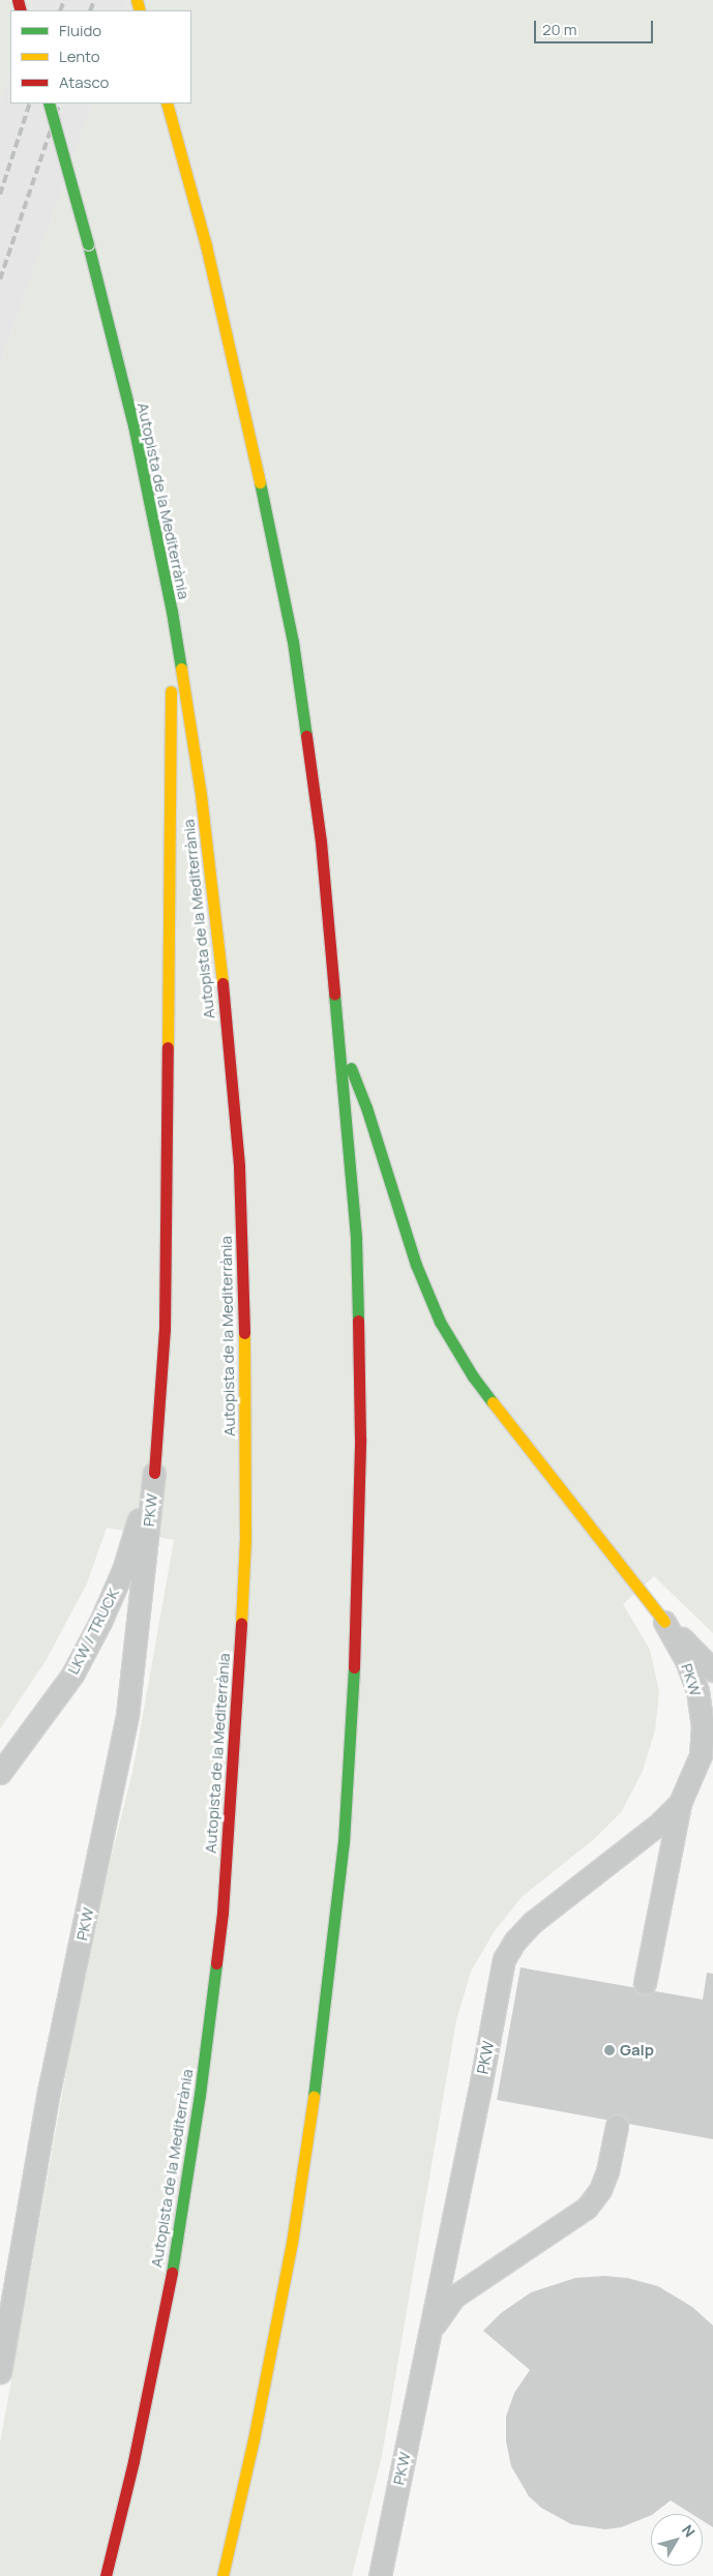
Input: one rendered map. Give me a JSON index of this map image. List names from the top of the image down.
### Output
{
  "streets": {
    "highway": ["Autopista de la Mediterrània"],
    "lane": ["PKW", "LKW / TRUCK"]
  },
  "crossings": [
    ["PKW", "LKW / TRUCK"]
  ],
  "places": ["Galp"],
  "legend": ["Fluido", "Lento", "Atasco"],
  "scale_bar": "20 m",
  "north": "top right"
}
